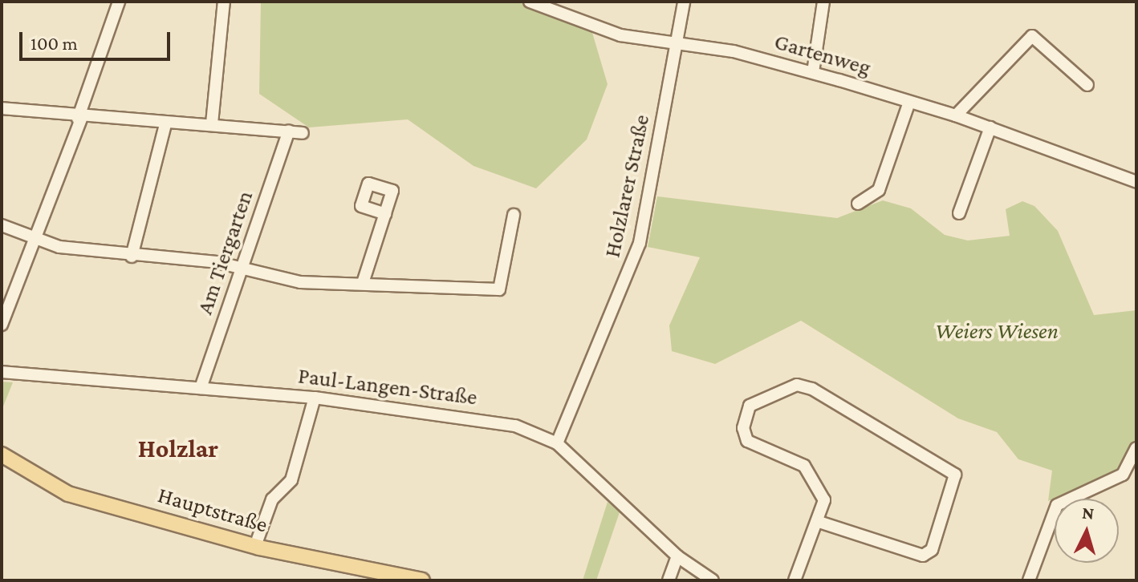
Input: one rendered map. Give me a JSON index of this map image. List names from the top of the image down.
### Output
{
  "streets": {
    "main road": ["Hauptstraße"],
    "street": [
      "Gartenweg",
      "Holzlarer Straße",
      "Am Tiergarten",
      "Paul-Langen-Straße"
    ]
  },
  "crossings": [
    ["Gartenweg", "Holzlarer Straße"],
    ["Holzlarer Straße", "Paul-Langen-Straße"],
    ["Am Tiergarten", "Paul-Langen-Straße"]
  ],
  "districts": ["Holzlar"],
  "parks": ["Weiers Wiesen"],
  "scale_bar": "100 m",
  "north": "top"
}
